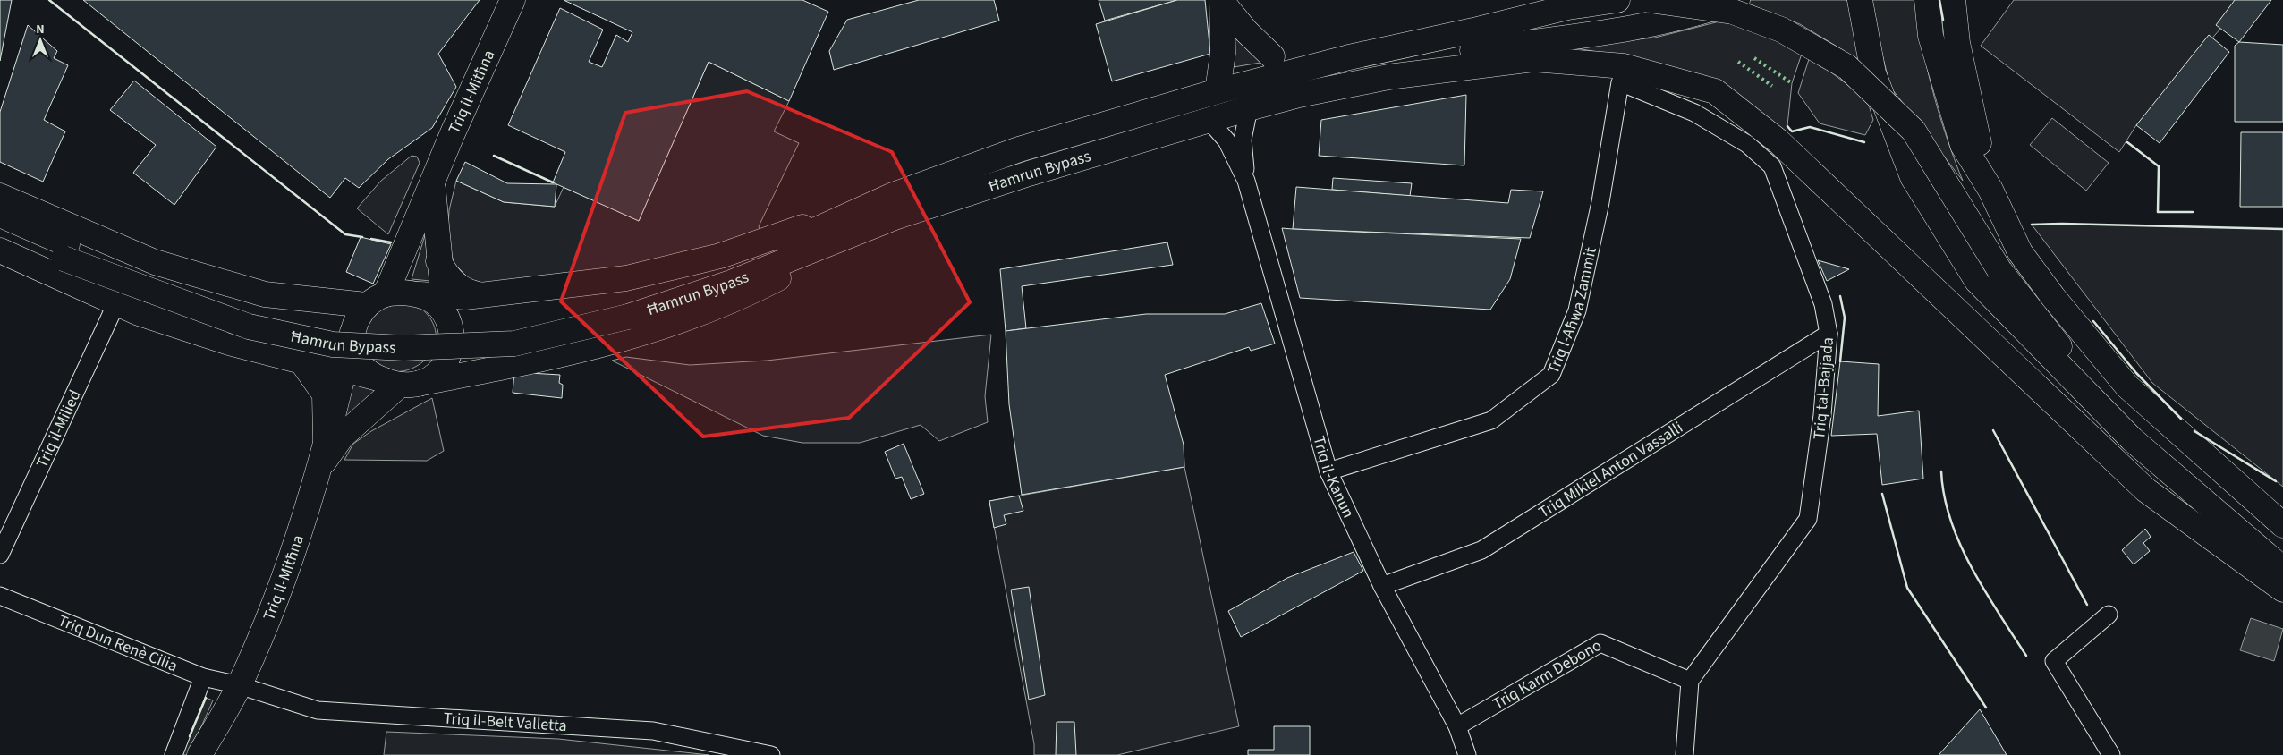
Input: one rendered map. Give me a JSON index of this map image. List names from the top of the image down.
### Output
{
  "streets": {
    "main road": ["Triq il-Mitħna", "Ħamrun Bypass"],
    "street": [
      "Triq l-Aħwa Zammit",
      "Triq tal-Bajjada",
      "Triq il-Milied",
      "Triq Mikiel Anton Vassalli",
      "Triq il-Kanun",
      "Triq Dun Renè Cilia",
      "Triq Karm Debono",
      "Triq il-Belt Valletta"
    ]
  },
  "crossings": [
    ["Triq il-Mitħna", "Triq Dun Renè Cilia"],
    ["Triq il-Mitħna", "Triq il-Belt Valletta"],
    ["Ħamrun Bypass", "Triq il-Kanun"],
    ["Triq l-Aħwa Zammit", "Triq tal-Bajjada"],
    ["Triq l-Aħwa Zammit", "Triq il-Kanun"],
    ["Triq tal-Bajjada", "Triq Mikiel Anton Vassalli"],
    ["Triq tal-Bajjada", "Triq Karm Debono"],
    ["Triq Mikiel Anton Vassalli", "Triq il-Kanun"],
    ["Triq il-Kanun", "Triq Karm Debono"],
    ["Triq Dun Renè Cilia", "Triq il-Belt Valletta"]
  ],
  "north": "top"
}
